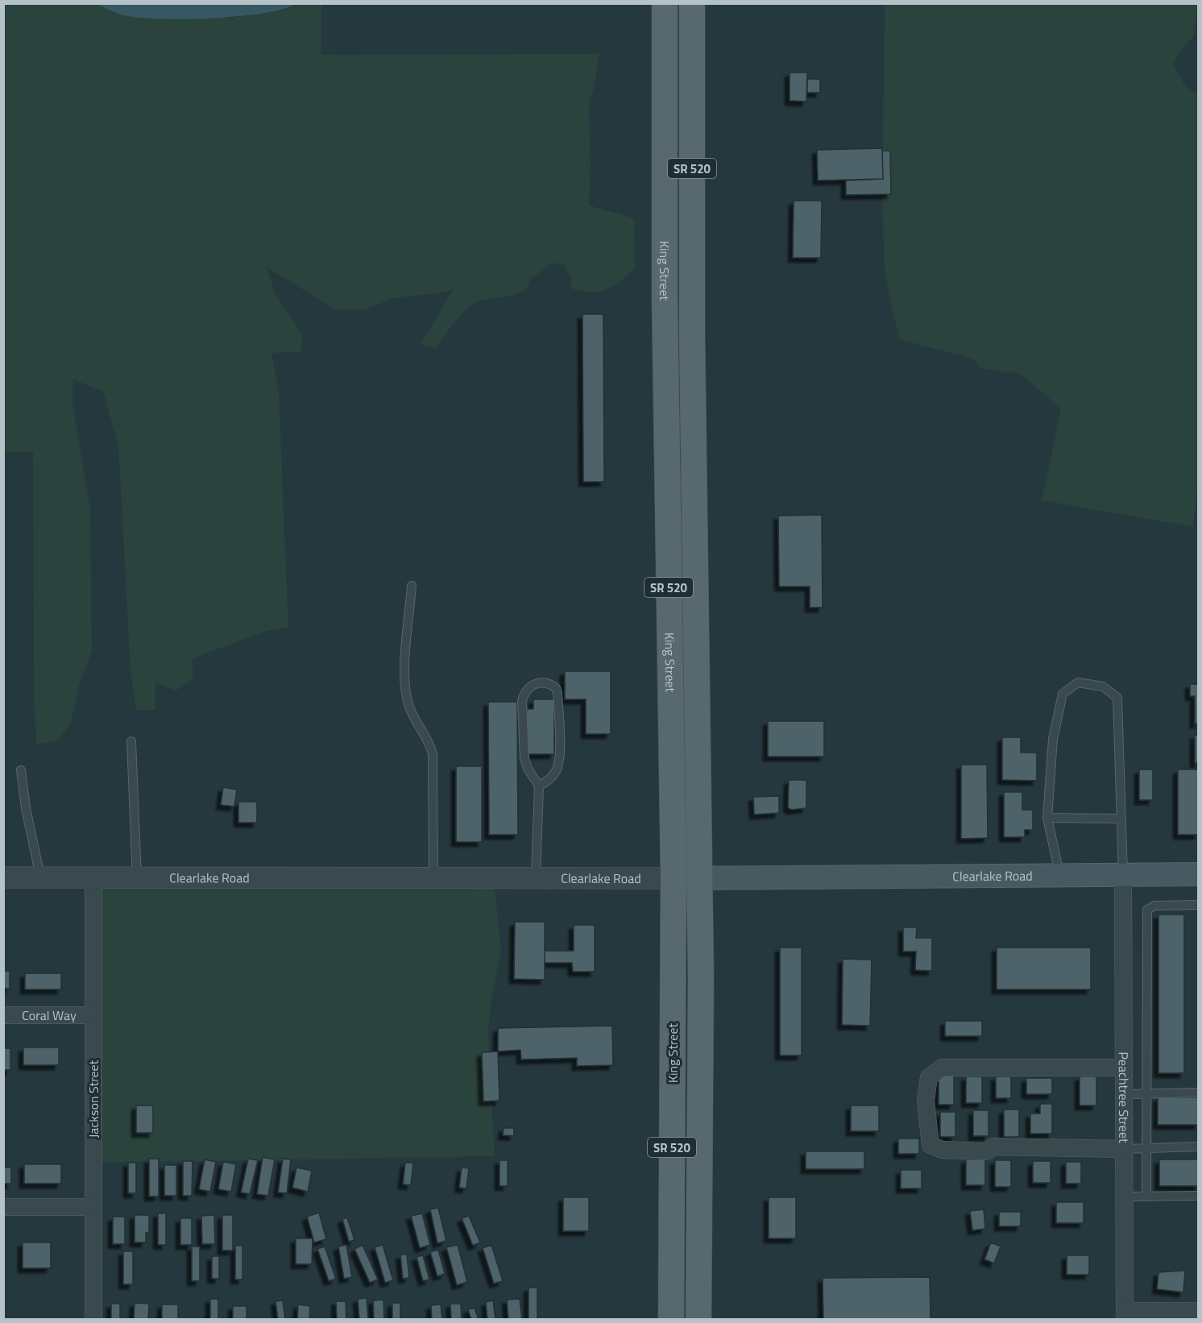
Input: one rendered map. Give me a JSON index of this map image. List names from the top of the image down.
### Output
{
  "streets": {
    "main road": ["SR 520", "King Street", "Clearlake Road"],
    "street": ["Coral Way", "Peachtree Street", "Jackson Street"]
  },
  "crossings": [
    ["King Street", "Clearlake Road"],
    ["Clearlake Road", "Peachtree Street"],
    ["Clearlake Road", "Jackson Street"],
    ["Coral Way", "Jackson Street"]
  ]
}
